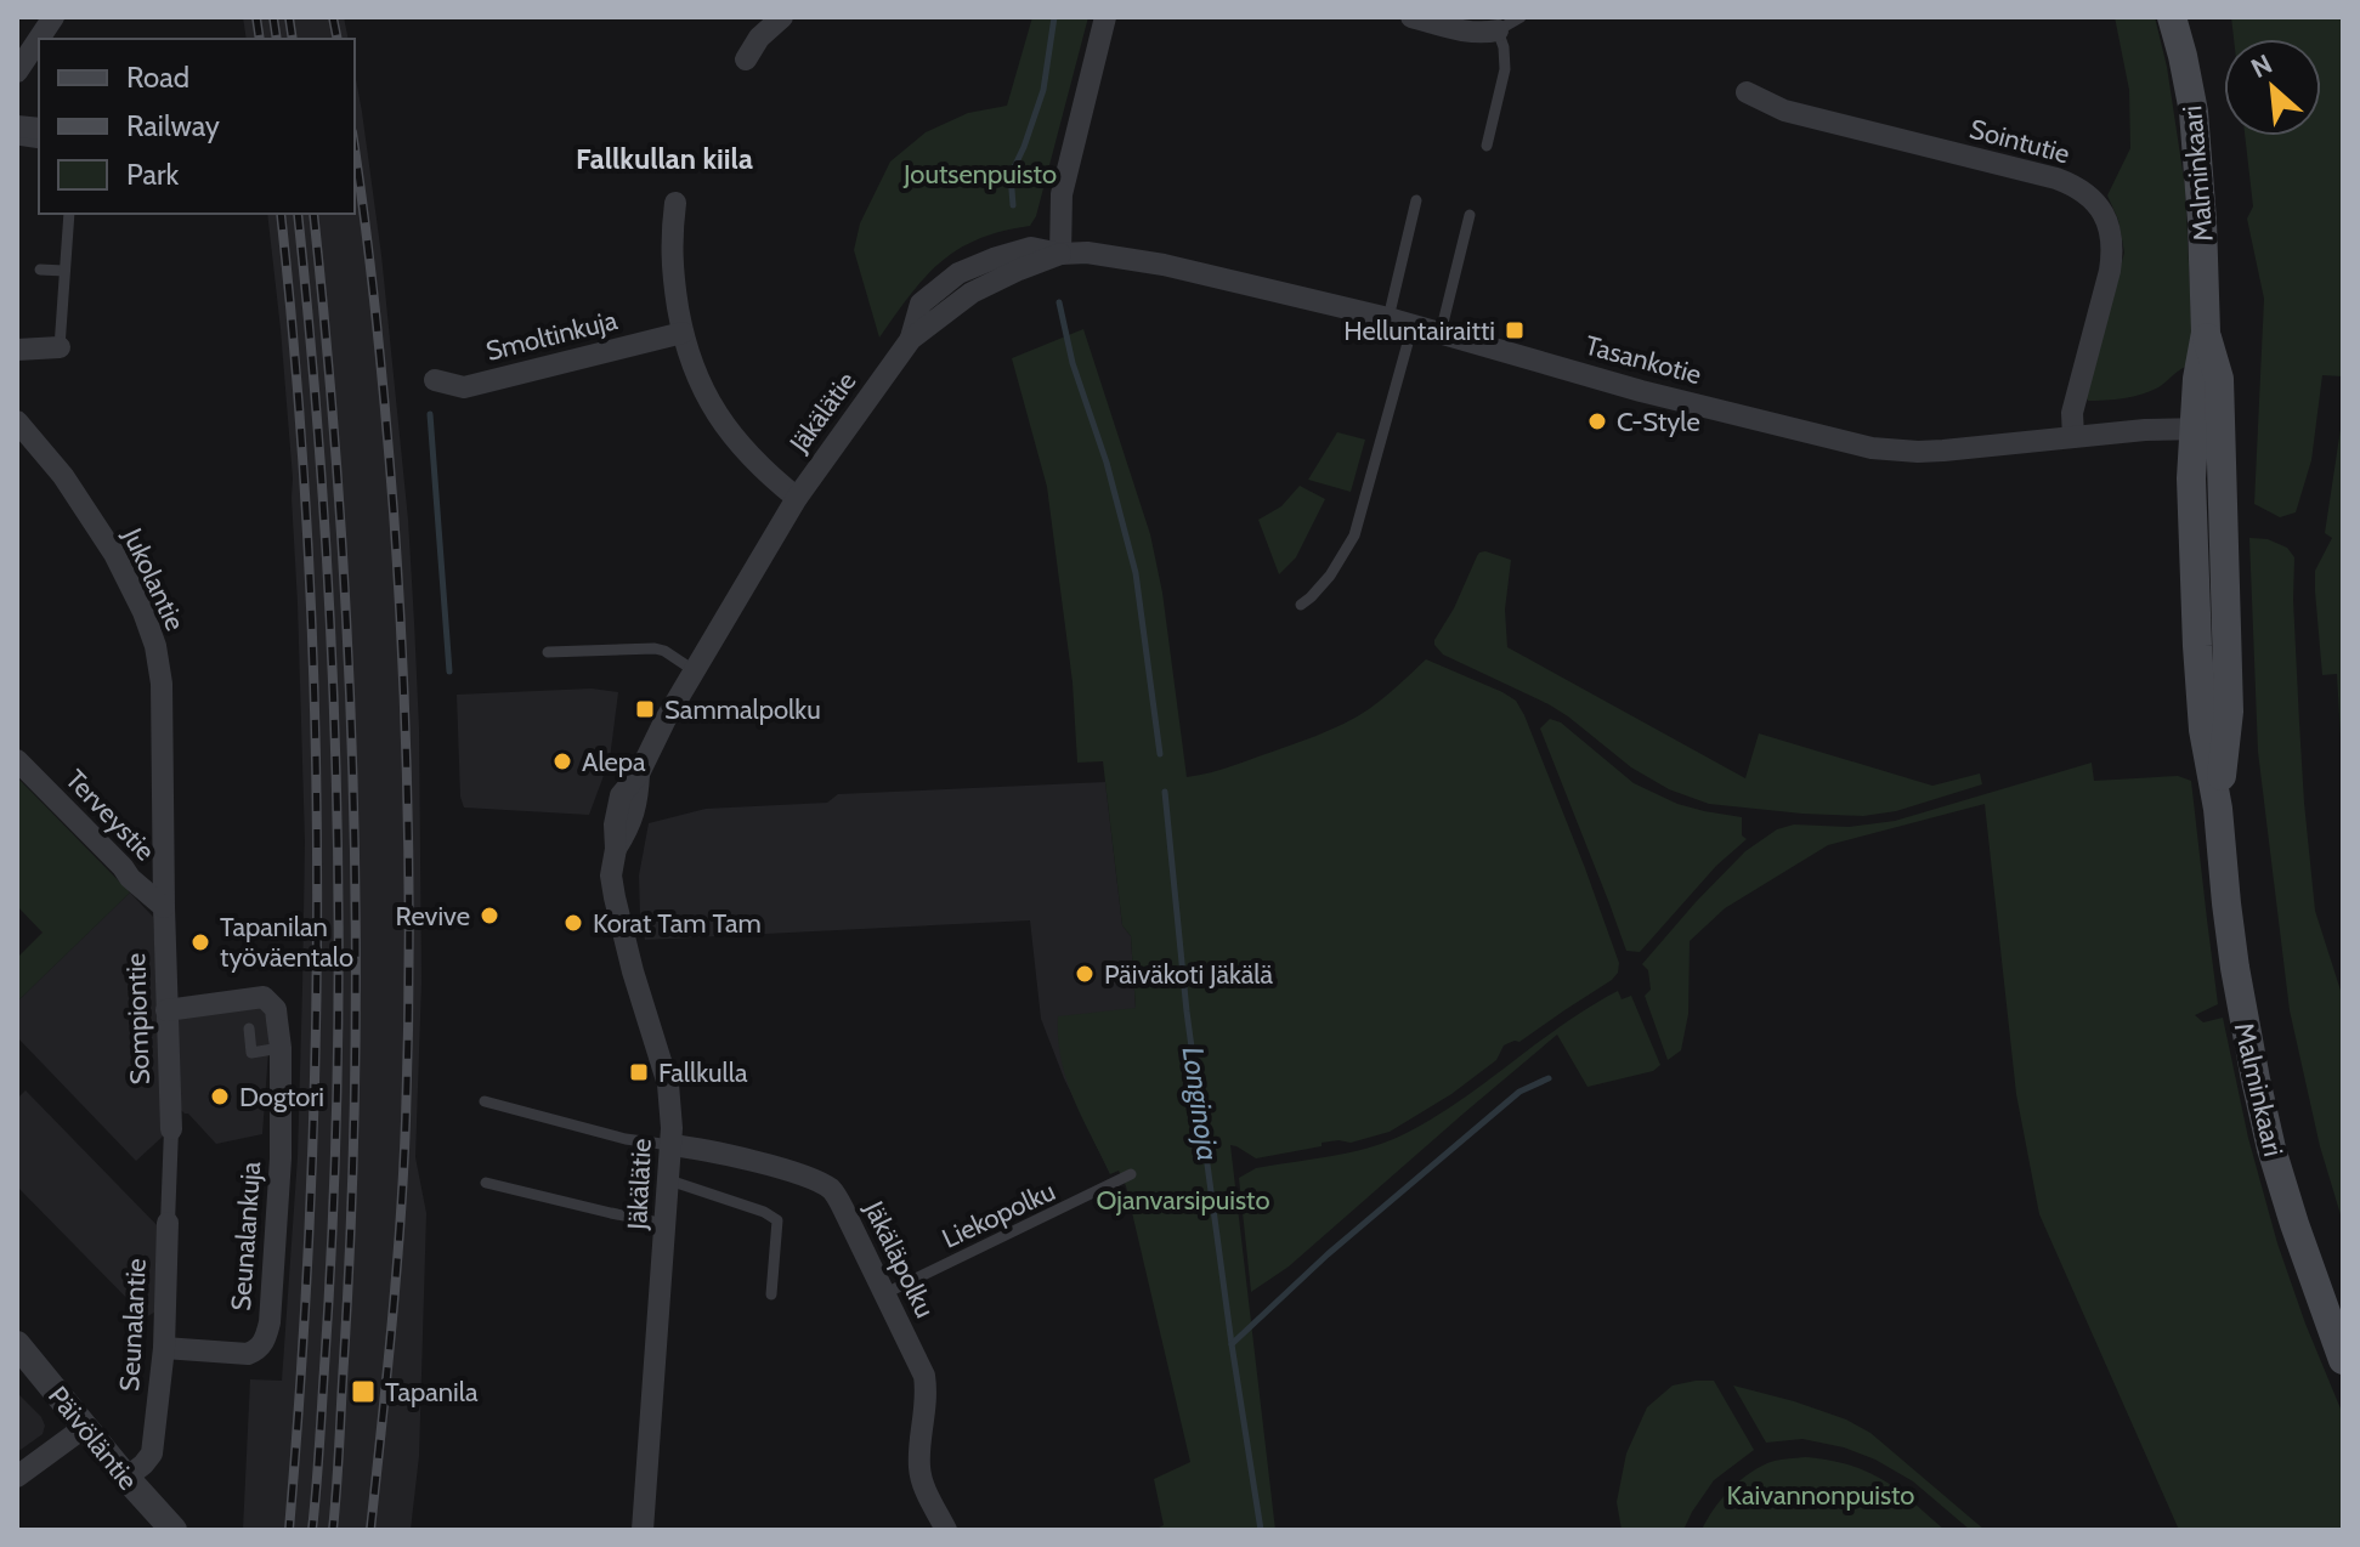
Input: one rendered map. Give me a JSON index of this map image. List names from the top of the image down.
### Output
{
  "streets": {
    "main road": ["Malminkaari"],
    "street": [
      "Sointutie",
      "Smoltinkuja",
      "Tasankotie",
      "Jäkälätie",
      "Jukolantie",
      "Terveystie",
      "Sompiontie",
      "Seunalankuja",
      "Jäkäläpolku",
      "Seunalantie",
      "Päivöläntie"
    ],
    "lane": ["Liekopolku"]
  },
  "crossings": [
    ["Sointutie", "Tasankotie"],
    ["Malminkaari", "Tasankotie"],
    ["Tasankotie", "Jäkälätie"],
    ["Jäkälätie", "Jäkäläpolku"],
    ["Jukolantie", "Terveystie"],
    ["Jukolantie", "Sompiontie"],
    ["Terveystie", "Sompiontie"],
    ["Liekopolku", "Jäkäläpolku"],
    ["Seunalankuja", "Seunalantie"],
    ["Seunalantie", "Päivöläntie"]
  ],
  "districts": ["Fallkullan kiila"],
  "water": ["Longinoja"],
  "parks": ["Joutsenpuisto", "Ojanvarsipuisto", "Kaivannonpuisto"],
  "places": {
    "transit": [
      "Helluntairaitti",
      "Sammalpolku",
      "Fallkulla",
      "Tapanila"
    ],
    "other": [
      "C-Style",
      "Alepa",
      "Revive",
      "Korat Tam Tam",
      "Tapanilan työväentalo",
      "Päiväkoti Jäkälä",
      "Dogtori"
    ]
  },
  "legend": ["Road", "Railway", "Park"],
  "north": "top left"
}
